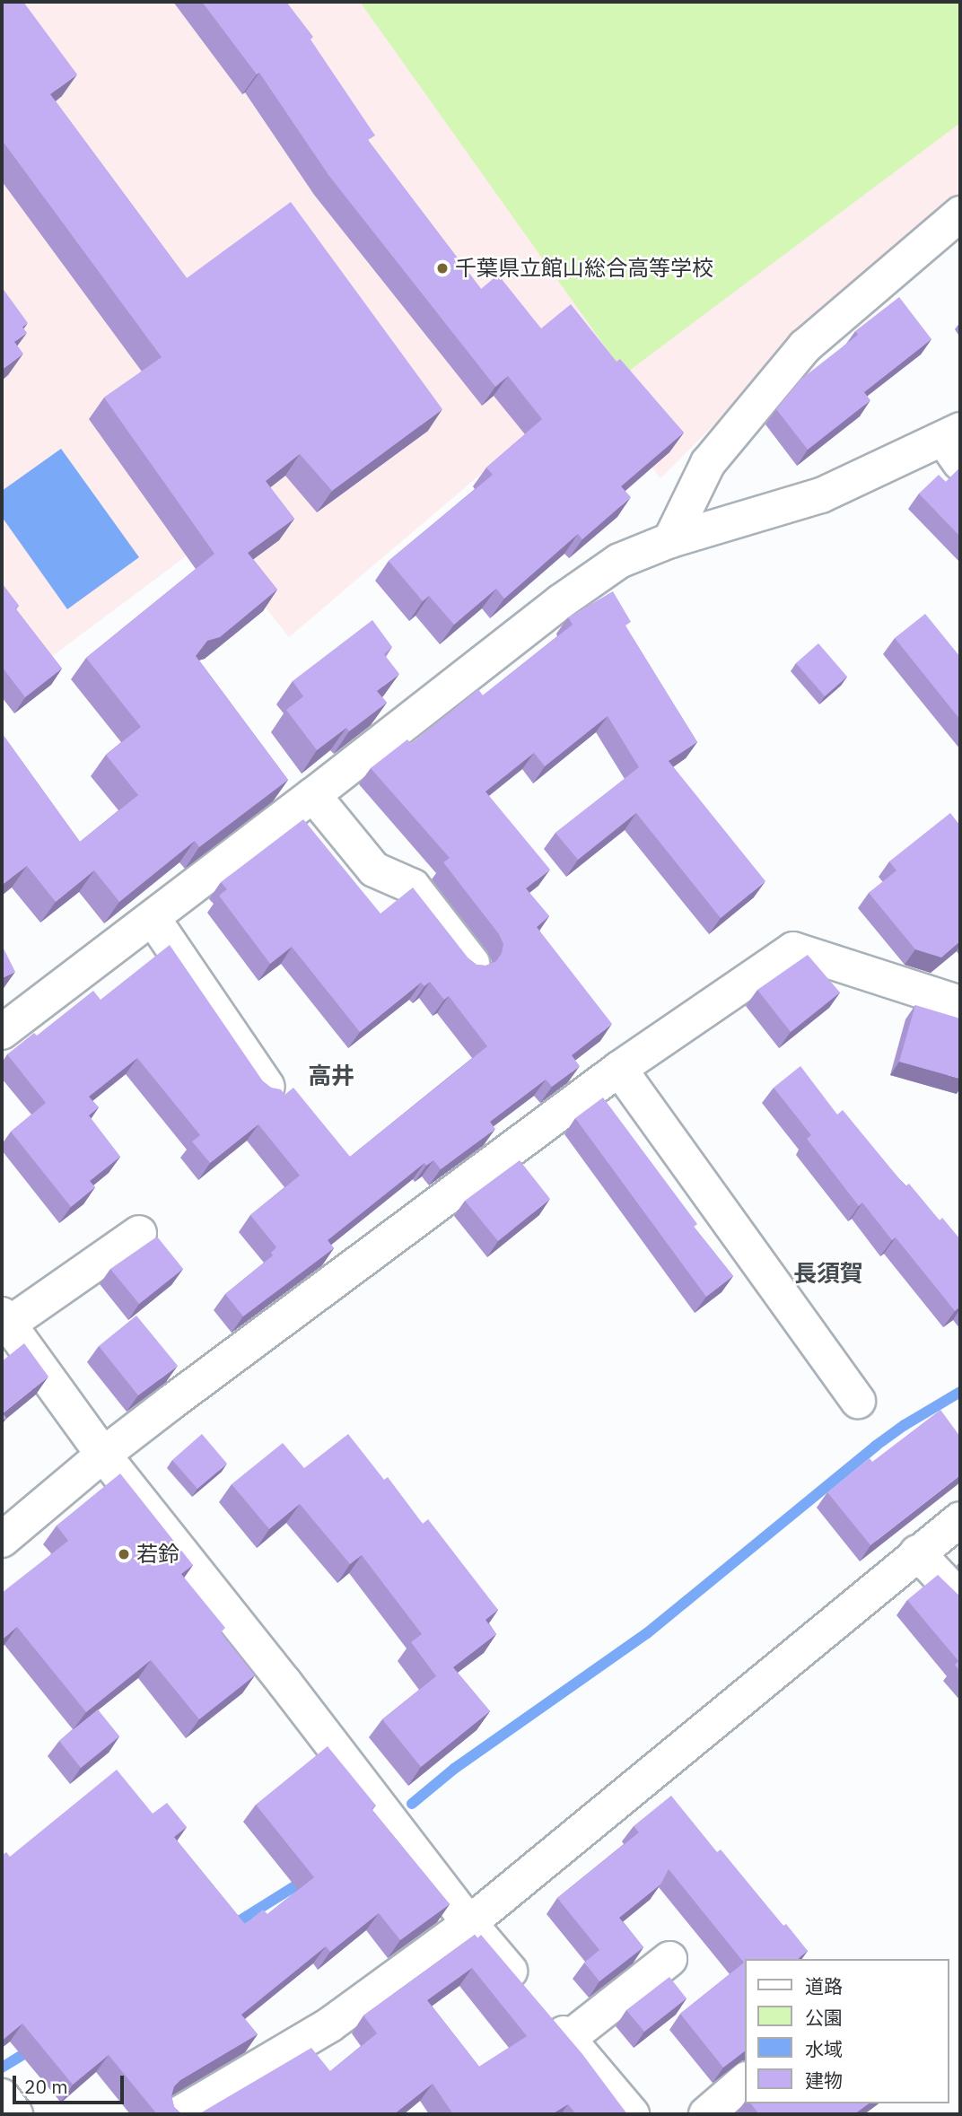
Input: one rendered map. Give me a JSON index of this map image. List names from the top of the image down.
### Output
{
  "districts": ["高井", "長須賀"],
  "places": ["千葉県立館山総合高等学校", "若鈴"],
  "legend": [
    "道路",
    "公園",
    "水域",
    "建物"
  ],
  "scale_bar": "20 m"
}
